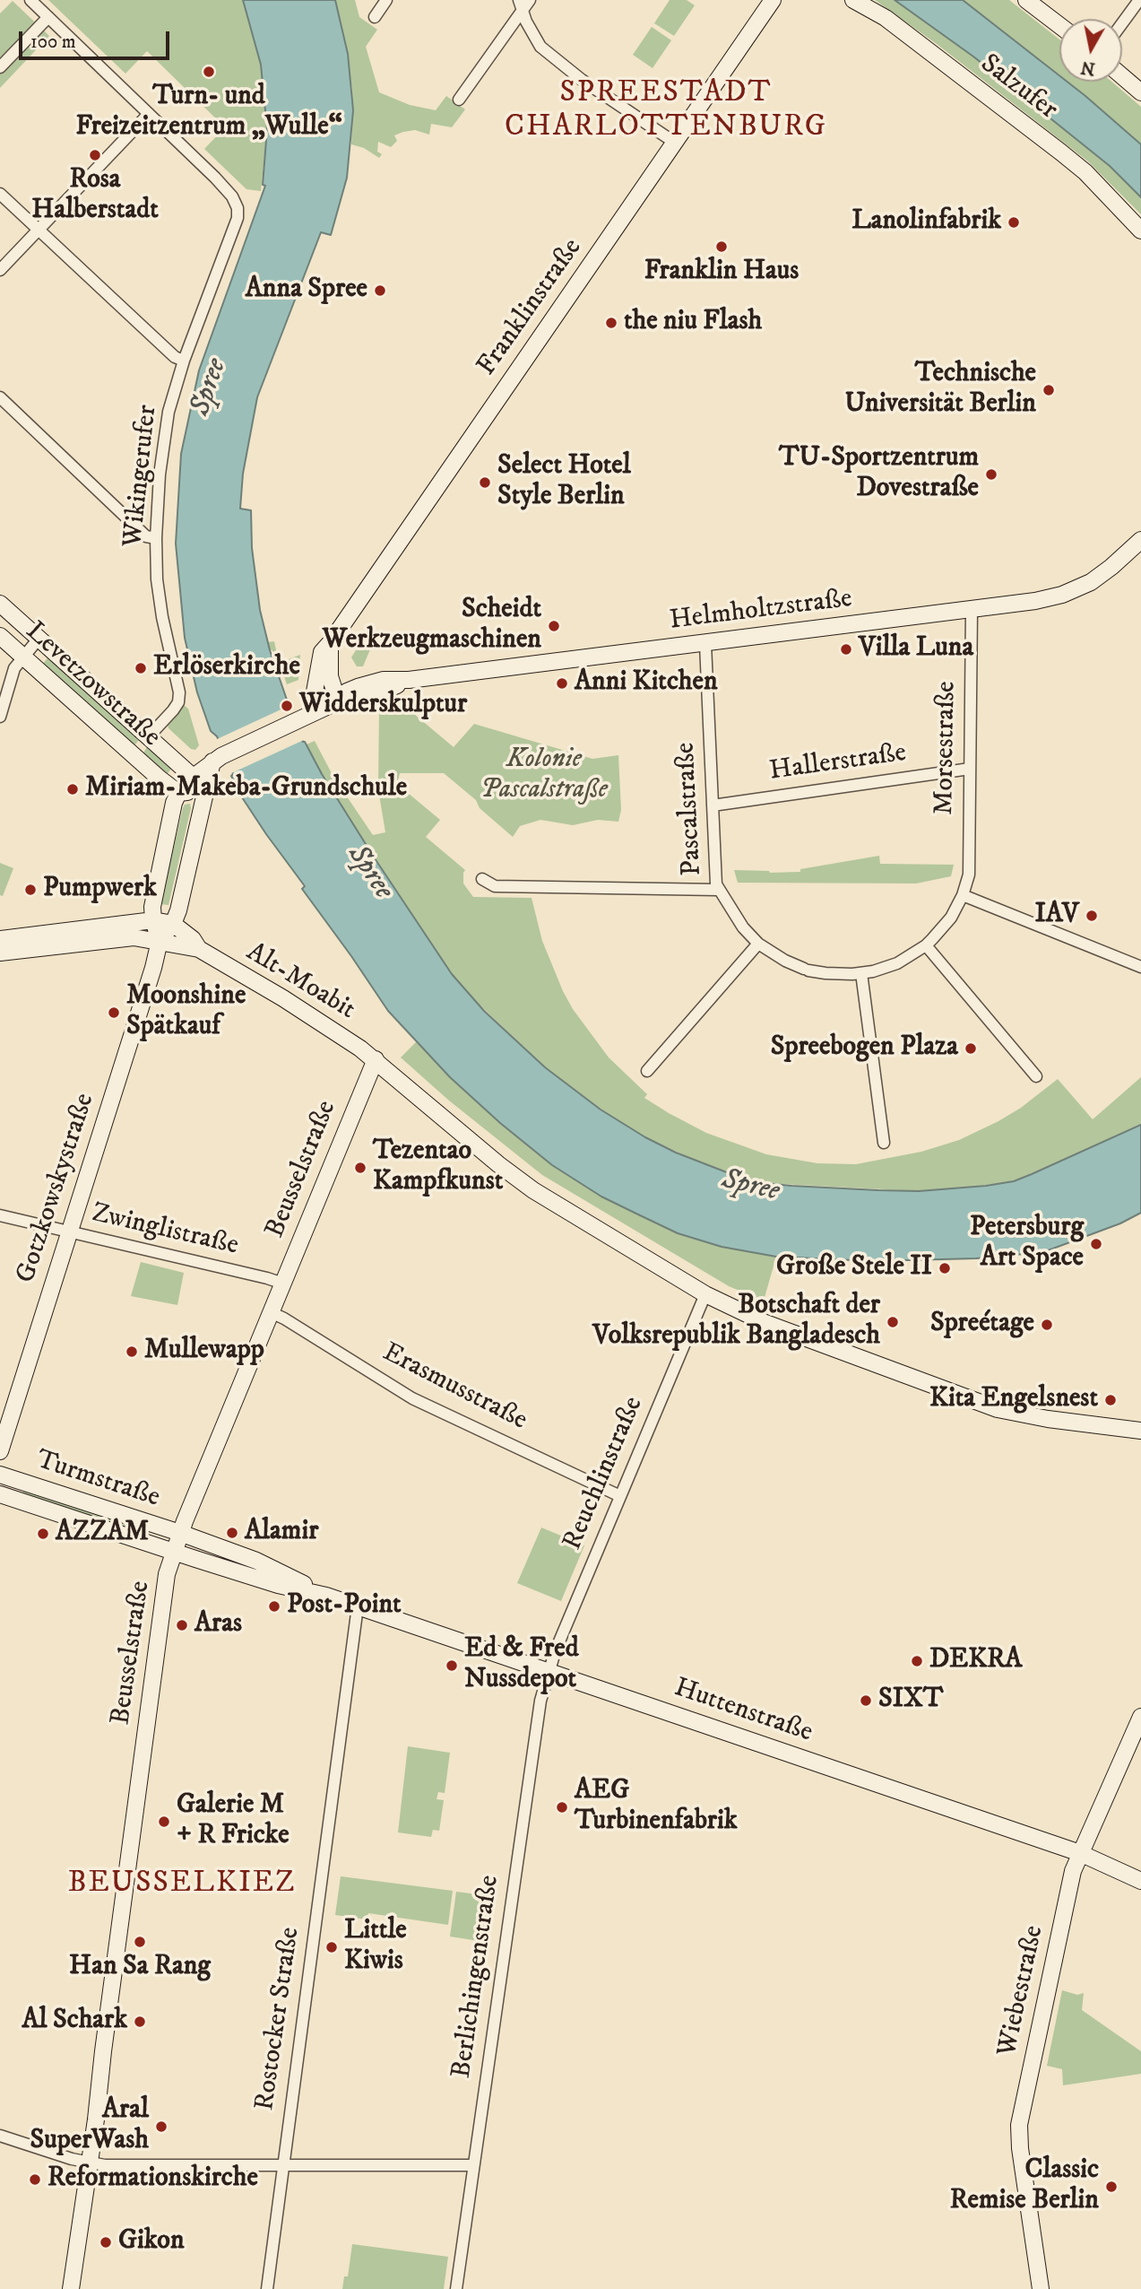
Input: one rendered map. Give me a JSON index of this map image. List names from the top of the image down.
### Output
{
  "streets": {
    "main road": [
      "Salzufer",
      "Franklinstraße",
      "Helmholtzstraße",
      "Levetzowstraße",
      "Alt-Moabit",
      "Beusselstraße",
      "Gotzkowskystraße",
      "Turmstraße",
      "Huttenstraße",
      "Wiebestraße"
    ],
    "street": [
      "Wikingerufer",
      "Morsestraße",
      "Hallerstraße",
      "Pascalstraße",
      "Zwinglistraße",
      "Erasmusstraße",
      "Reuchlinstraße",
      "Berlichingenstraße",
      "Rostocker Straße"
    ]
  },
  "crossings": [
    ["Franklinstraße", "Helmholtzstraße"],
    ["Wikingerufer", "Levetzowstraße"],
    ["Helmholtzstraße", "Morsestraße"],
    ["Helmholtzstraße", "Pascalstraße"],
    ["Helmholtzstraße", "Gotzkowskystraße"],
    ["Levetzowstraße", "Gotzkowskystraße"],
    ["Morsestraße", "Hallerstraße"],
    ["Morsestraße", "Pascalstraße"],
    ["Hallerstraße", "Pascalstraße"],
    ["Alt-Moabit", "Beusselstraße"],
    ["Alt-Moabit", "Gotzkowskystraße"],
    ["Alt-Moabit", "Reuchlinstraße"],
    ["Beusselstraße", "Zwinglistraße"],
    ["Beusselstraße", "Erasmusstraße"],
    ["Beusselstraße", "Turmstraße"],
    ["Beusselstraße", "Huttenstraße"],
    ["Gotzkowskystraße", "Zwinglistraße"],
    ["Erasmusstraße", "Reuchlinstraße"],
    ["Reuchlinstraße", "Huttenstraße"],
    ["Reuchlinstraße", "Berlichingenstraße"],
    ["Turmstraße", "Huttenstraße"],
    ["Huttenstraße", "Berlichingenstraße"],
    ["Huttenstraße", "Wiebestraße"],
    ["Huttenstraße", "Rostocker Straße"]
  ],
  "districts": ["SPREESTADT CHARLOTTENBURG", "BEUSSELKIEZ"],
  "water": ["Spree"],
  "parks": ["Kolonie Pascalstraße"],
  "places": [
    "Turn- und Freizeitzentrum „Wulle“",
    "Rosa Halberstadt",
    "Lanolinfabrik",
    "Franklin Haus",
    "Anna Spree",
    "the niu Flash",
    "Technische Universität Berlin",
    "TU-Sportzentrum Dovestraße",
    "Select Hotel Style Berlin",
    "Scheidt Werkzeugmaschinen",
    "Villa Luna",
    "Erlöserkirche",
    "Anni Kitchen",
    "Widderskulptur",
    "Miriam-Makeba-Grundschule",
    "Pumpwerk",
    "IAV",
    "Moonshine Spätkauf",
    "Spreebogen Plaza",
    "Tezentao Kampfkunst",
    "Petersburg Art Space",
    "Große Stele II",
    "Botschaft der Volksrepublik Bangladesch",
    "Spreétage",
    "Mullewapp",
    "Kita Engelsnest",
    "Alamir",
    "AZZAM",
    "Post-Point",
    "Aras",
    "DEKRA",
    "Ed & Fred Nussdepot",
    "SIXT",
    "AEG Turbinenfabrik",
    "Galerie M + R Fricke",
    "Han Sa Rang",
    "Little Kiwis",
    "Al Schark",
    "Aral SuperWash",
    "Reformationskirche",
    "Classic Remise Berlin",
    "Gikon"
  ],
  "scale_bar": "100 m",
  "north": "bottom"
}
